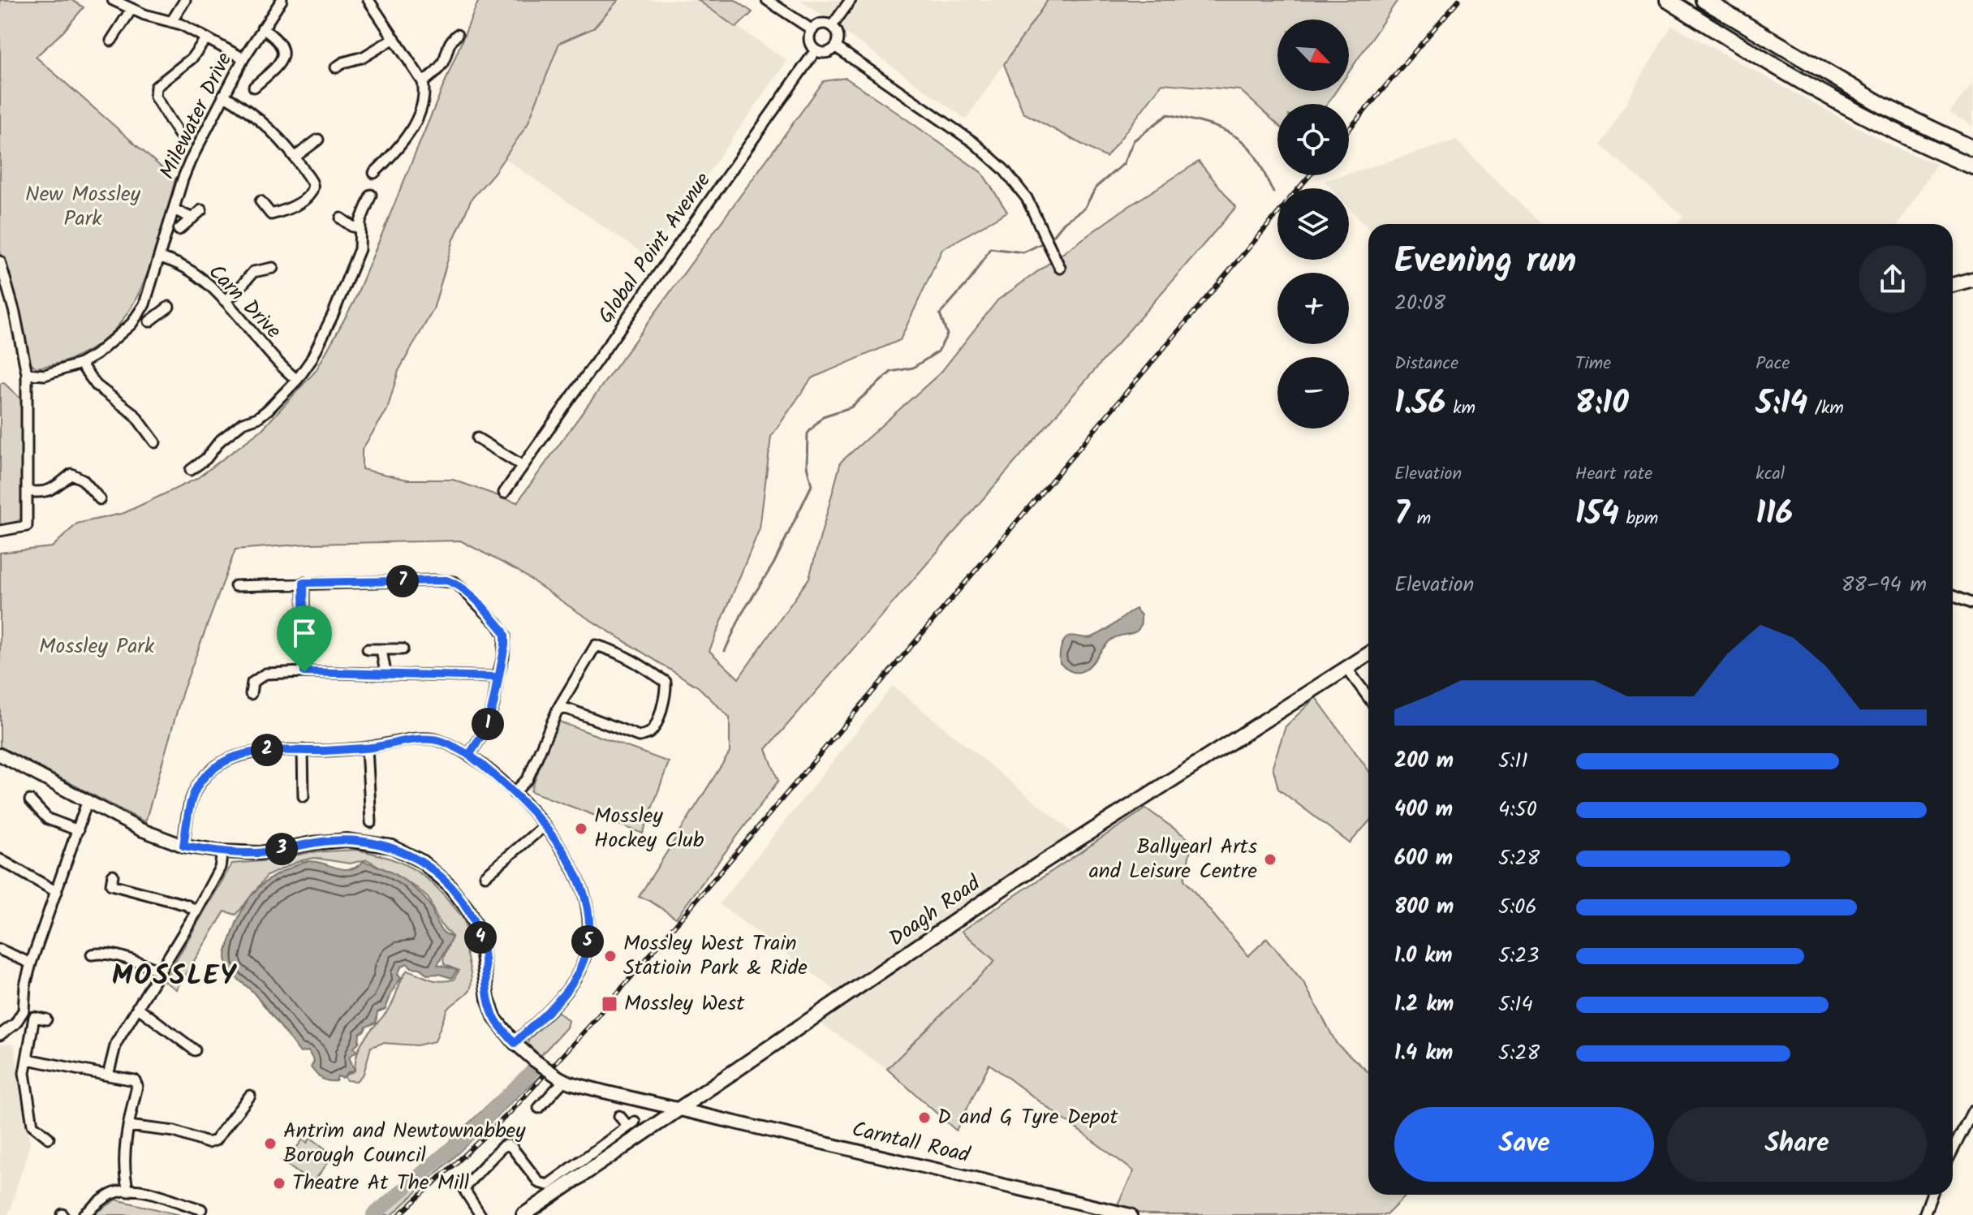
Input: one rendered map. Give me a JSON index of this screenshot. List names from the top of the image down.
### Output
{
  "streets": {
    "main road": ["Doagh Road"],
    "street": [
      "Milewater Drive",
      "Global Point Avenue",
      "Carn Drive",
      "Carntall Road"
    ]
  },
  "crossings": [
    ["Milewater Drive", "Carn Drive"],
    ["Doagh Road", "Carntall Road"]
  ],
  "districts": ["MOSSLEY"],
  "parks": ["New Mossley Park", "Mossley Park"],
  "places": {
    "other": [
      "Mossley Hockey Club",
      "Ballyearl Arts and Leisure Centre",
      "Mossley West Train Statioin Park & Ride",
      "D and G Tyre Depot",
      "Antrim and Newtownabbey Borough Council",
      "Theatre At The Mill"
    ],
    "transit": ["Mossley West"]
  },
  "north": "bottom right",
  "page": {
    "map_buttons": ["+", "−"],
    "heading": ["Evening run", "20:08"],
    "stats": [
      ["Distance", "1.56 km"],
      ["Time", "8:10"],
      ["Pace", "5:14 /km"],
      ["Elevation", "7 m"],
      ["Heart rate", "154 bpm"],
      ["kcal", "116"]
    ],
    "chart": ["Elevation", "88–94 m"],
    "pins": [
      "7",
      "1",
      "2",
      "3",
      "4",
      "5"
    ],
    "list": [
      {
        "name": "200 m",
        "note": "5:11"
      },
      {
        "name": "400 m",
        "note": "4:50"
      },
      {
        "name": "600 m",
        "note": "5:28"
      },
      {
        "name": "800 m",
        "note": "5:06"
      },
      {
        "name": "1.0 km",
        "note": "5:23"
      },
      {
        "name": "1.2 km",
        "note": "5:14"
      },
      {
        "name": "1.4 km",
        "note": "5:28"
      }
    ],
    "buttons": ["Save", "Share"]
  }
}
